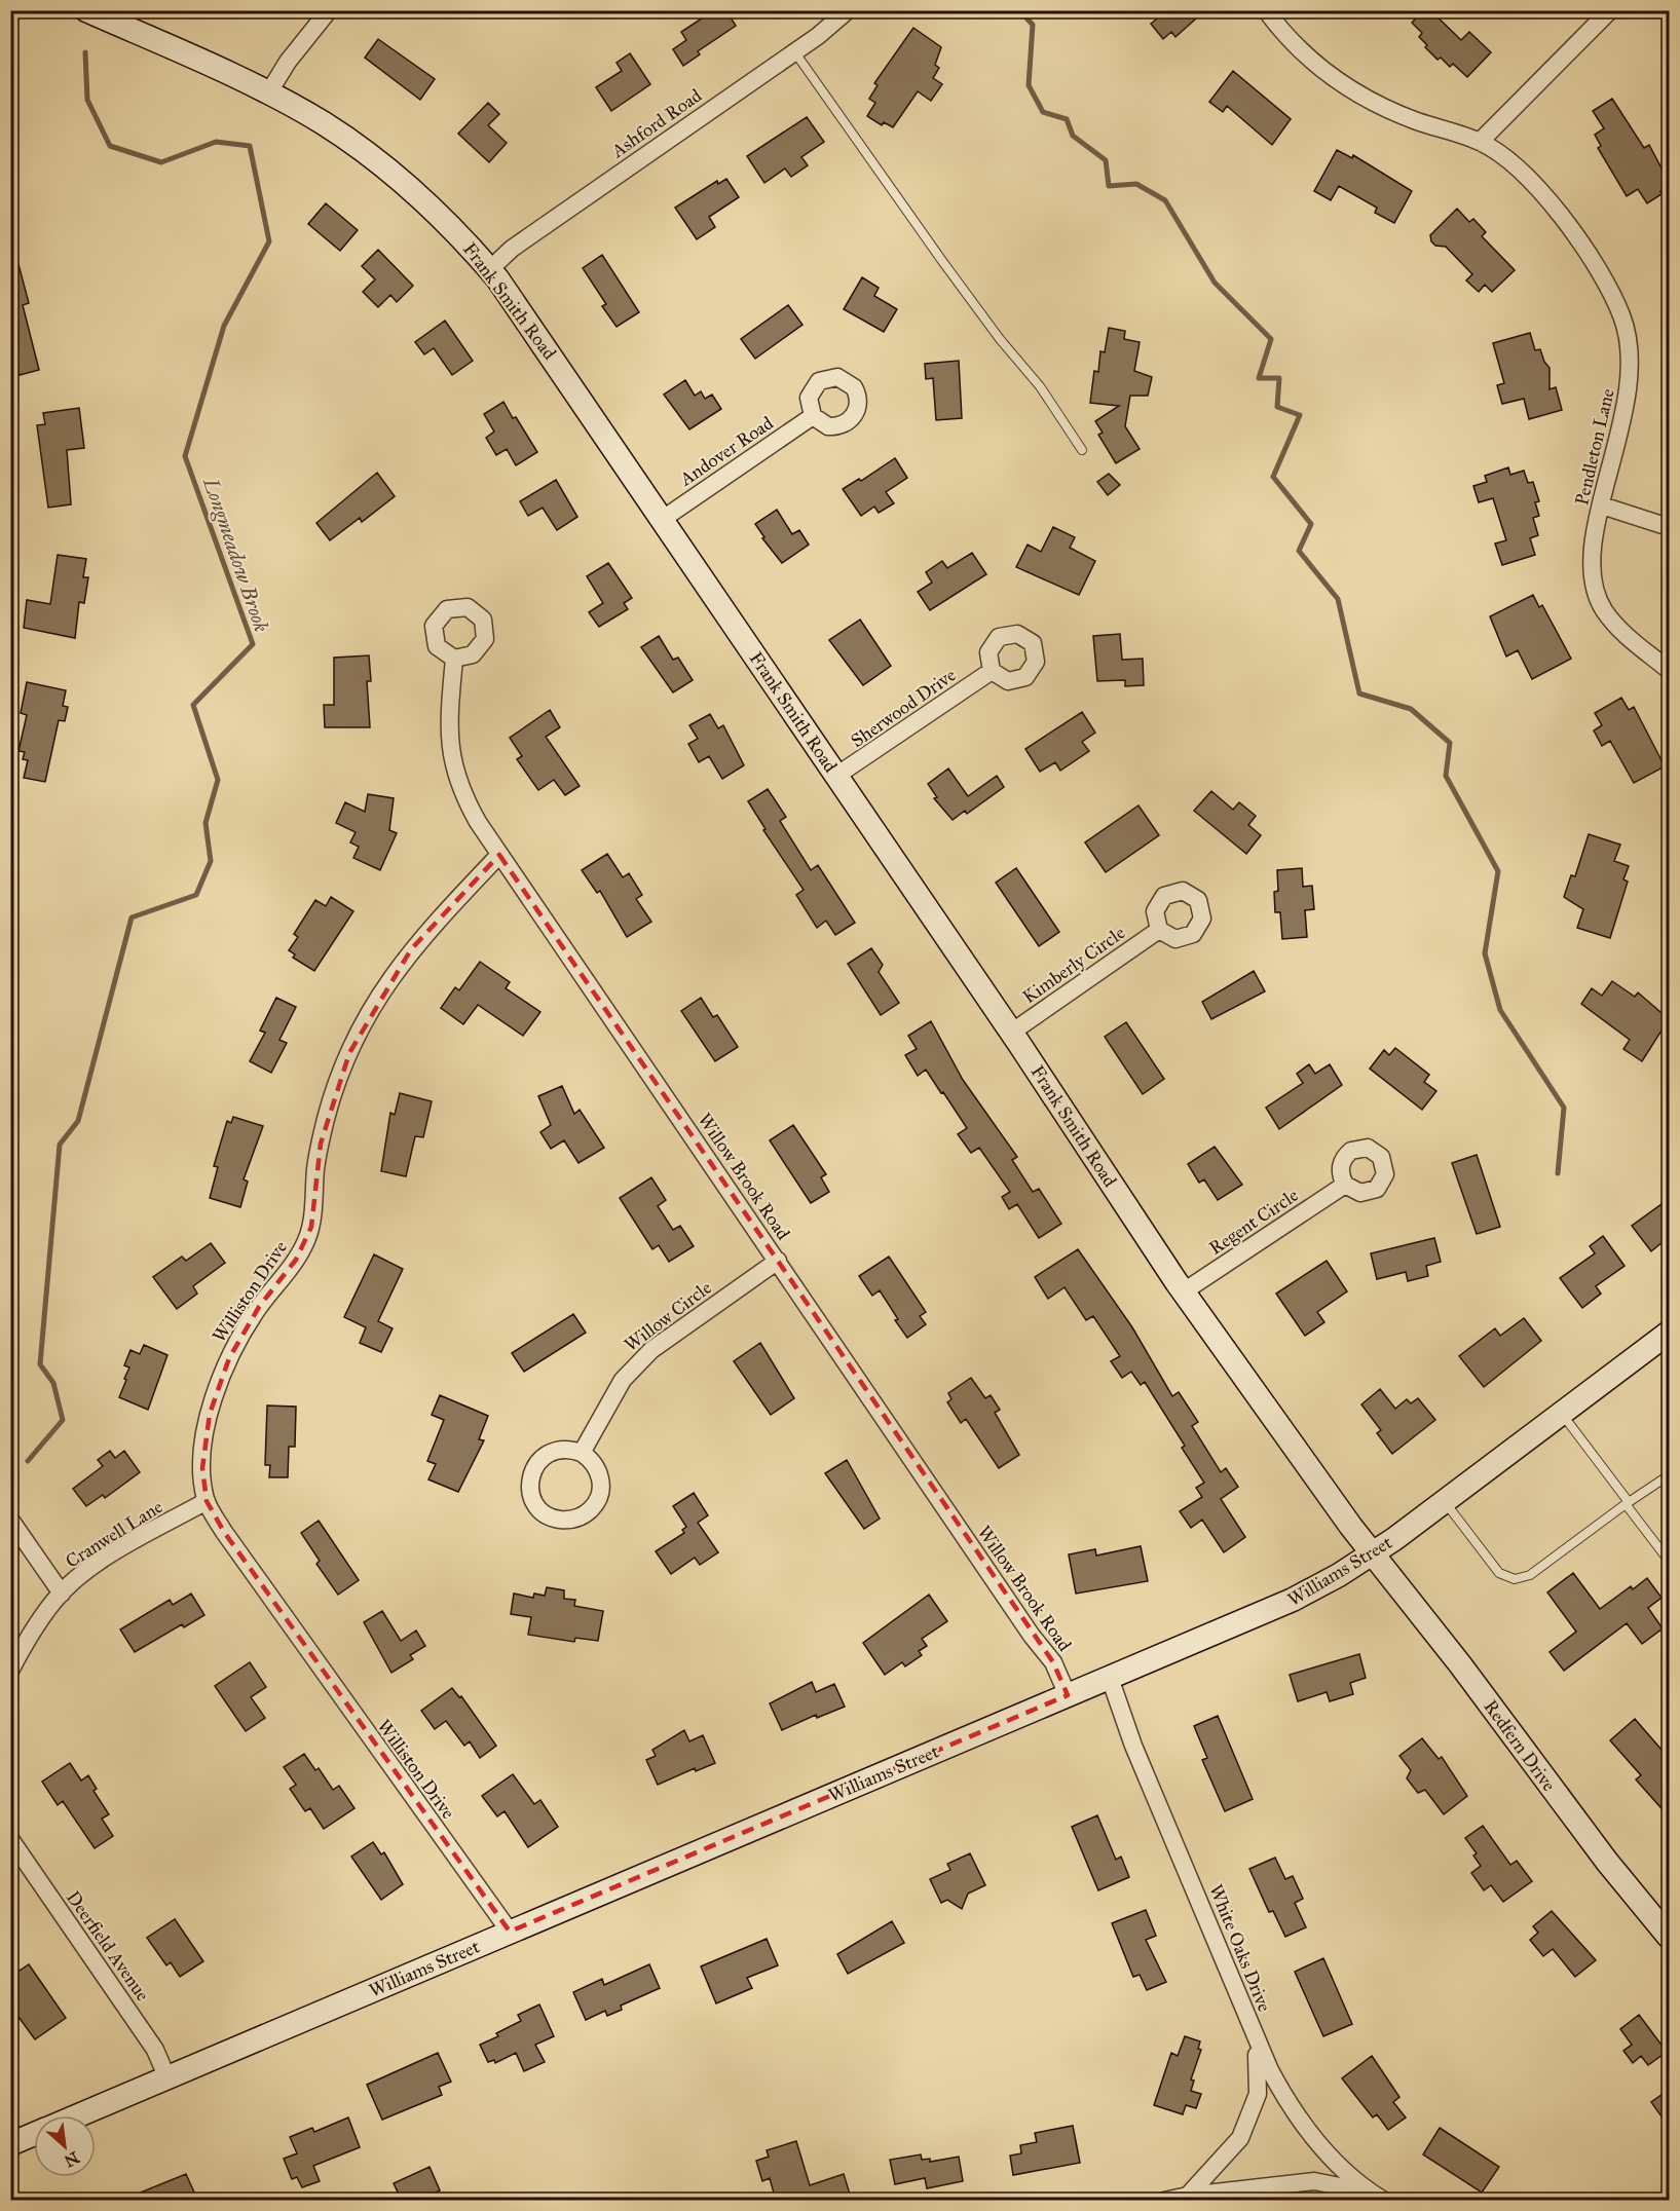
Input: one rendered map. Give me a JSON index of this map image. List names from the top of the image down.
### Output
{
  "streets": {
    "street": [
      "Ashford Road",
      "Frank Smith Road",
      "Pendleton Lane",
      "Andover Road",
      "Sherwood Drive",
      "Kimberly Circle",
      "Willow Brook Road",
      "Regent Circle",
      "Williston Drive",
      "Willow Circle",
      "Cranwell Lane",
      "Williams Street",
      "Redfern Drive",
      "Deerfield Avenue",
      "White Oaks Drive"
    ]
  },
  "crossings": [
    ["Ashford Road", "Frank Smith Road"],
    ["Frank Smith Road", "Andover Road"],
    ["Frank Smith Road", "Sherwood Drive"],
    ["Frank Smith Road", "Kimberly Circle"],
    ["Frank Smith Road", "Regent Circle"],
    ["Frank Smith Road", "Williams Street"],
    ["Frank Smith Road", "Redfern Drive"],
    ["Willow Brook Road", "Williston Drive"],
    ["Willow Brook Road", "Willow Circle"],
    ["Willow Brook Road", "Williams Street"],
    ["Williston Drive", "Cranwell Lane"],
    ["Williston Drive", "Williams Street"],
    ["Williams Street", "Redfern Drive"],
    ["Williams Street", "Deerfield Avenue"],
    ["Williams Street", "White Oaks Drive"]
  ],
  "water": ["Longmeadow Brook"],
  "north": "bottom right"
}
